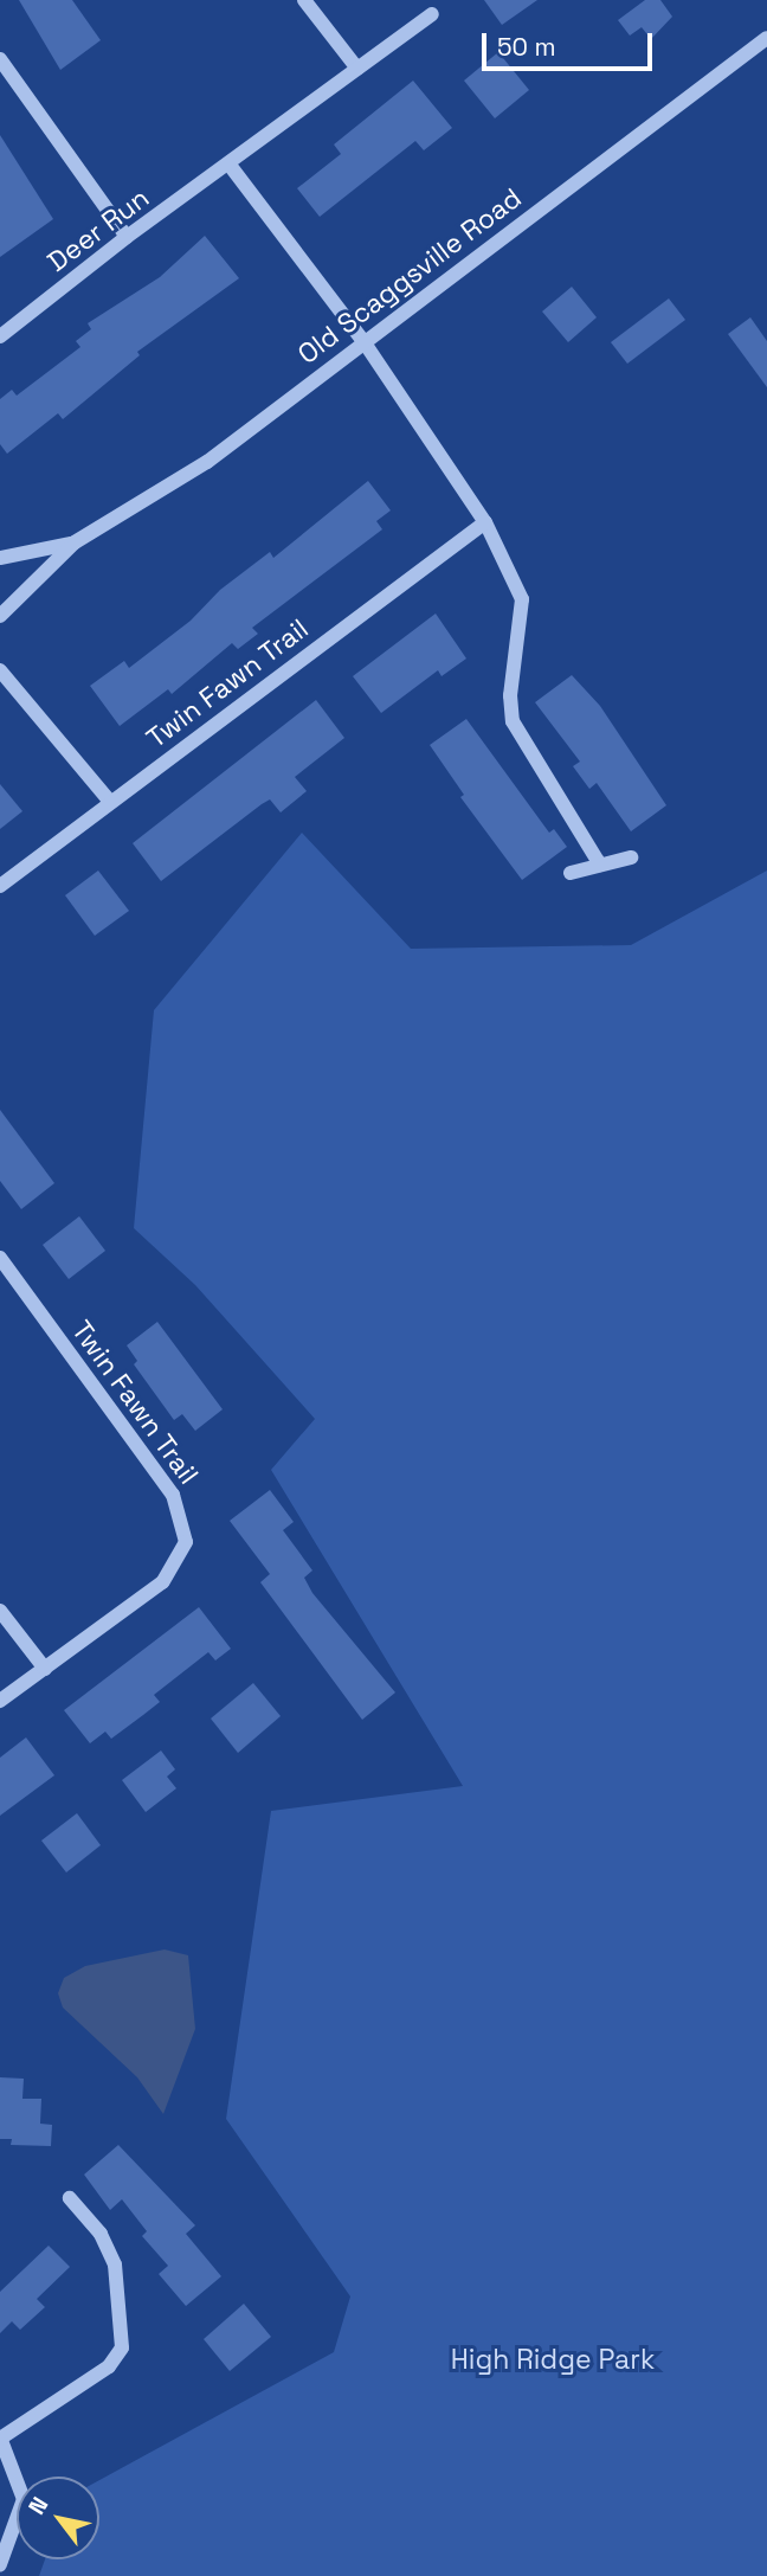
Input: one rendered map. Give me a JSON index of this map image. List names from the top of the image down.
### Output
{
  "streets": {
    "street": ["Deer Run", "Old Scaggsville Road", "Twin Fawn Trail"]
  },
  "parks": ["High Ridge Park"],
  "scale_bar": "50 m",
  "north": "top left"
}
